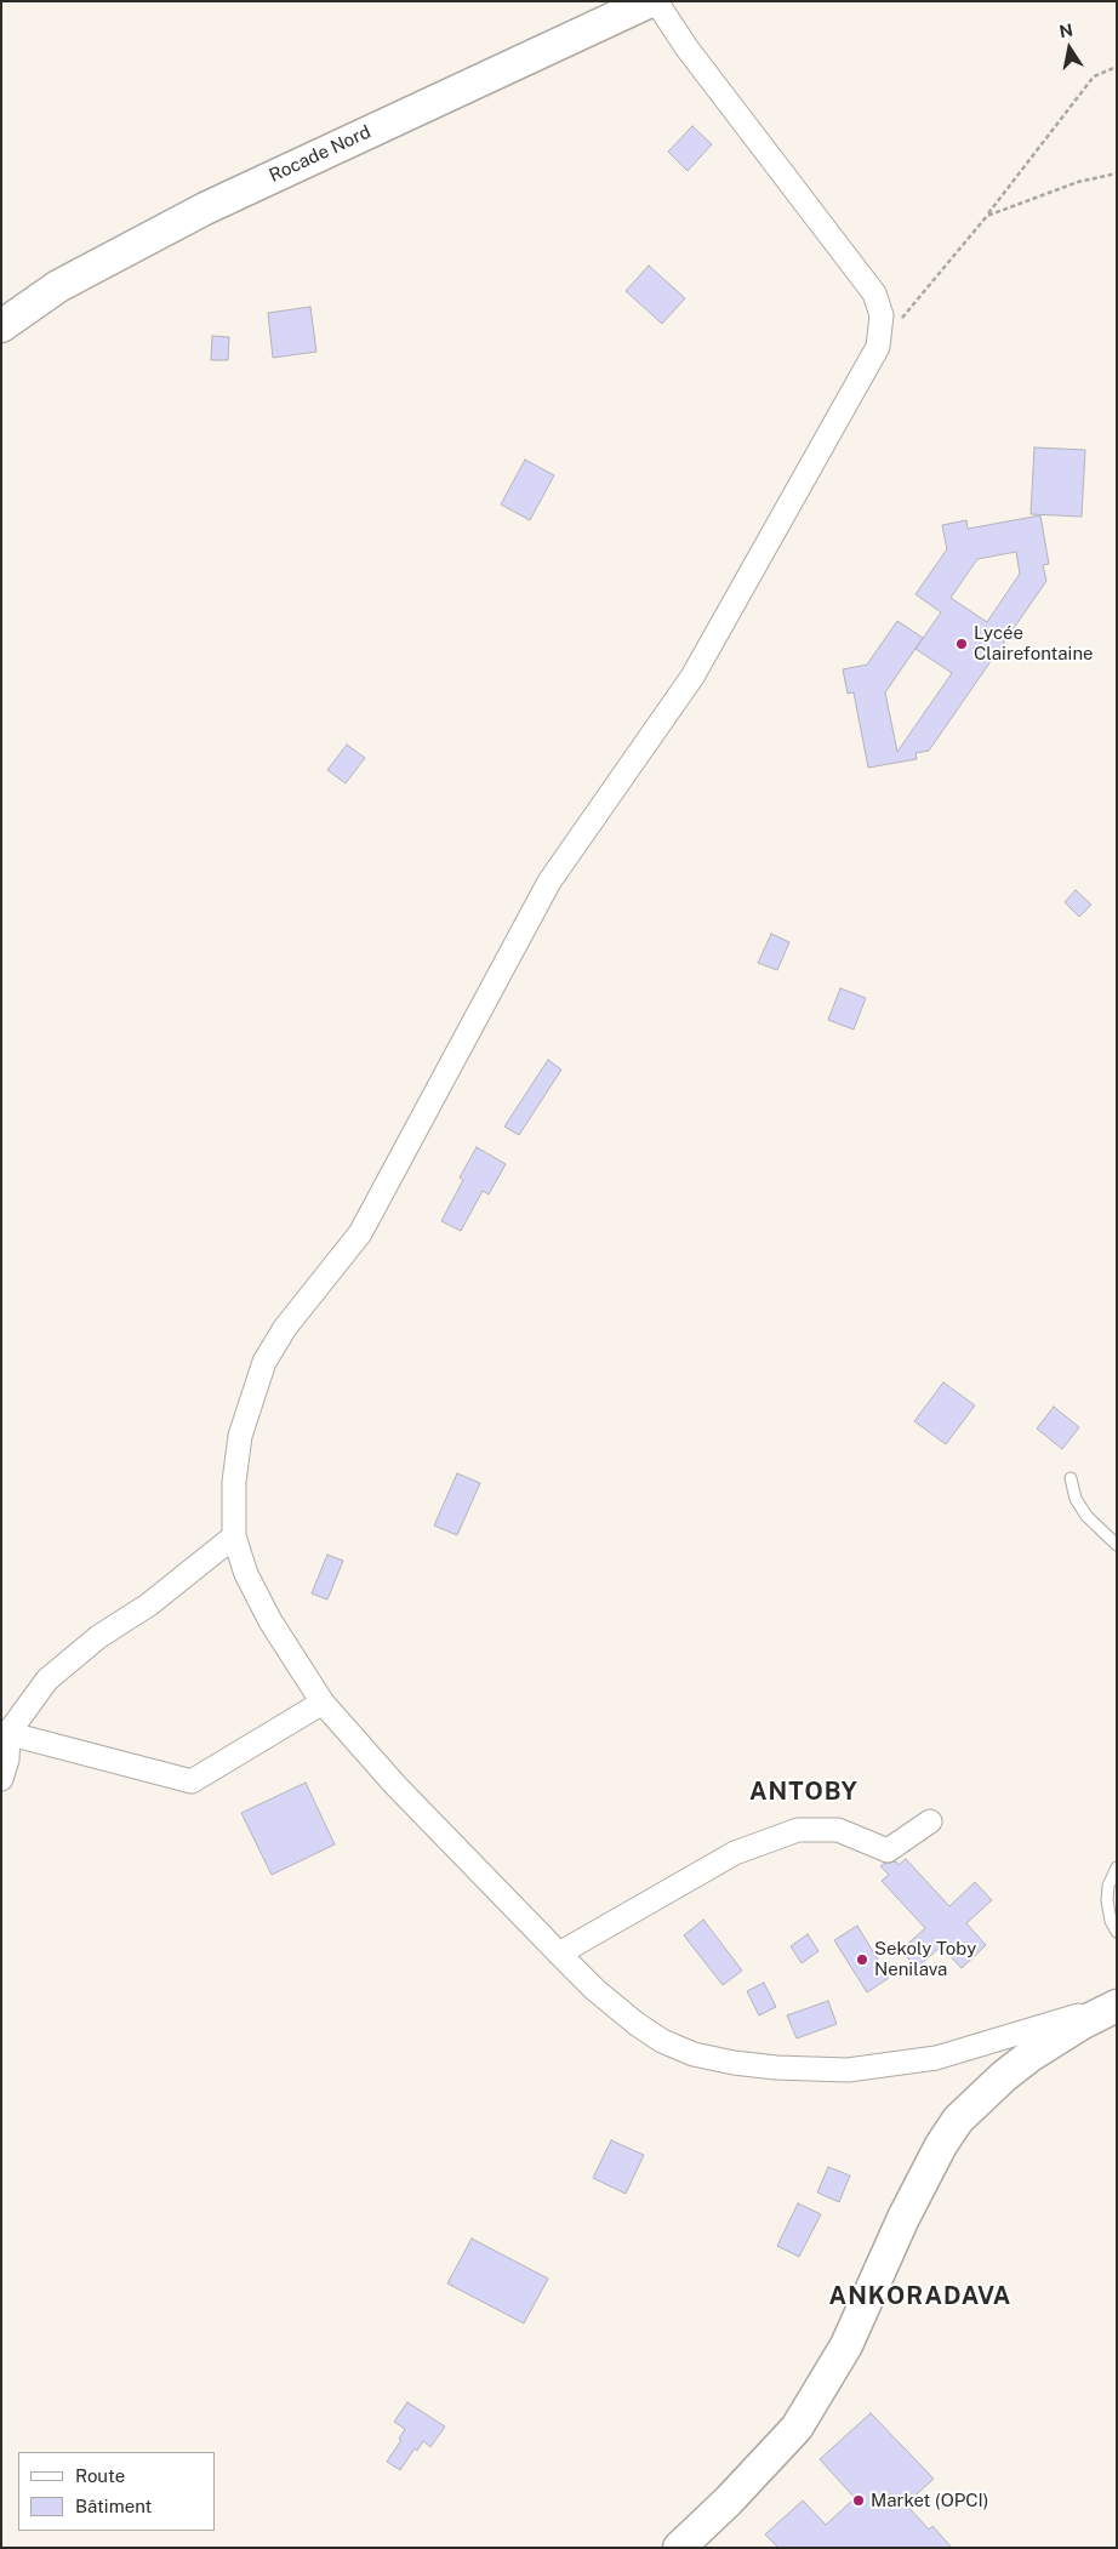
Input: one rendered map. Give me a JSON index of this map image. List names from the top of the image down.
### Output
{
  "streets": {
    "main road": ["Rocade Nord"]
  },
  "districts": ["ANTOBY", "ANKORADAVA"],
  "places": ["Lycée Clairefontaine", "Sekoly Toby Nenilava", "Market (OPCI)"],
  "legend": ["Route", "Bâtiment"],
  "north": "top"
}
